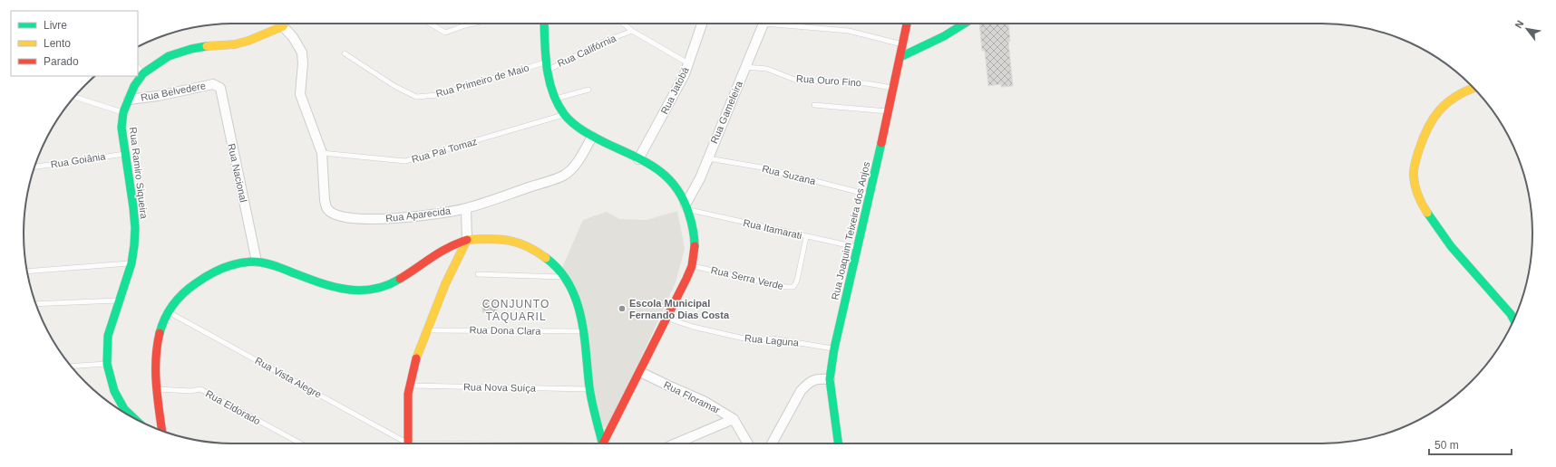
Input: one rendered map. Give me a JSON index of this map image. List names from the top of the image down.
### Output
{
  "streets": {
    "street": [
      "Rua Jatobá",
      "Rua Belvedere",
      "Rua Gameleira",
      "Rua Ramiro Siqueira",
      "Rua Nacional",
      "Rua Aparecida",
      "Rua Joaquim Teixeira dos Anjos",
      "Rua Floramar"
    ],
    "lane": [
      "Rua Califórnia",
      "Rua Primeiro de Maio",
      "Rua Ouro Fino",
      "Rua Pai Tomaz",
      "Rua Goiânia",
      "Rua Suzana",
      "Rua Itamarati",
      "Rua Serra Verde",
      "Rua Dona Clara",
      "Rua Laguna",
      "Rua Vista Alegre",
      "Rua Nova Suíça",
      "Rua Eldorado"
    ]
  },
  "crossings": [
    ["Rua Califórnia", "Rua Primeiro de Maio"],
    ["Rua Ouro Fino", "Rua Gameleira"],
    ["Rua Ouro Fino", "Rua Joaquim Teixeira dos Anjos"],
    ["Rua Belvedere", "Rua Ramiro Siqueira"],
    ["Rua Belvedere", "Rua Nacional"],
    ["Rua Gameleira", "Rua Suzana"],
    ["Rua Gameleira", "Rua Itamarati"],
    ["Rua Pai Tomaz", "Rua Aparecida"],
    ["Rua Goiânia", "Rua Ramiro Siqueira"],
    ["Rua Ramiro Siqueira", "Rua Aparecida"],
    ["Rua Suzana", "Rua Joaquim Teixeira dos Anjos"],
    ["Rua Itamarati", "Rua Joaquim Teixeira dos Anjos"],
    ["Rua Itamarati", "Rua Serra Verde"],
    ["Rua Joaquim Teixeira dos Anjos", "Rua Laguna"]
  ],
  "districts": ["CONJUNTO TAQUARIL"],
  "places": ["Escola Municipal Fernando Dias Costa"],
  "legend": ["Livre", "Lento", "Parado"],
  "scale_bar": "50 m",
  "north": "top left"
}
